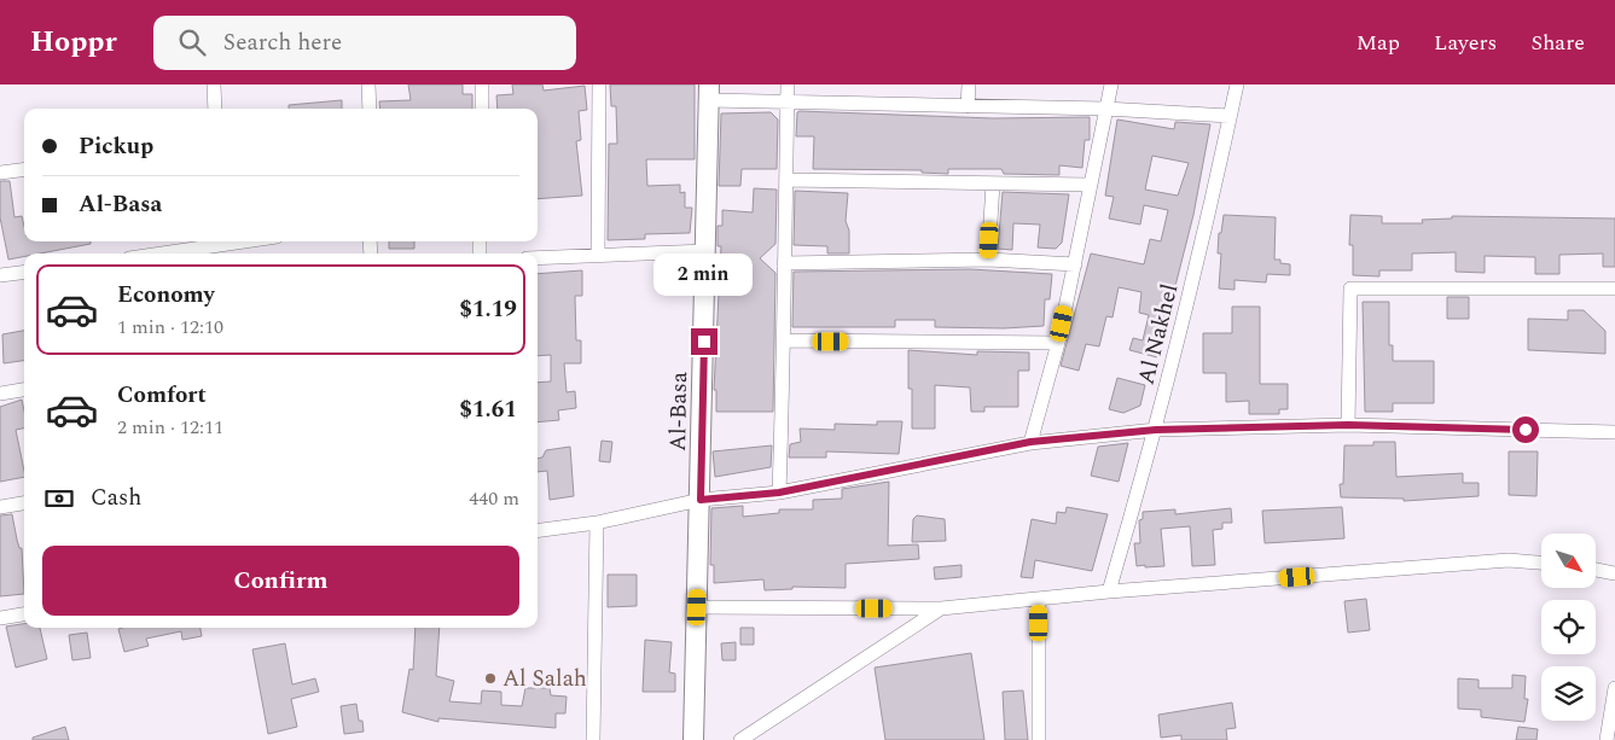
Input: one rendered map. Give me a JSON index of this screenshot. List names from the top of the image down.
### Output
{
  "streets": {
    "street": ["Al Nakhel", "Al-Basa"]
  },
  "places": ["Al Salah"],
  "north": "bottom right",
  "page": {
    "header": "Hoppr",
    "search": "Search here",
    "nav": ["Map", "Layers", "Share"],
    "banner": ["Pickup", "Al-Basa"],
    "bubble": "2 min",
    "list": [
      {
        "name": "Economy",
        "note": "1 min · 12:10",
        "value": "$1.19"
      },
      {
        "name": "Comfort",
        "note": "2 min · 12:11",
        "value": "$1.61"
      }
    ],
    "pay": ["Cash", "440 m"],
    "buttons": "Confirm"
  }
}
